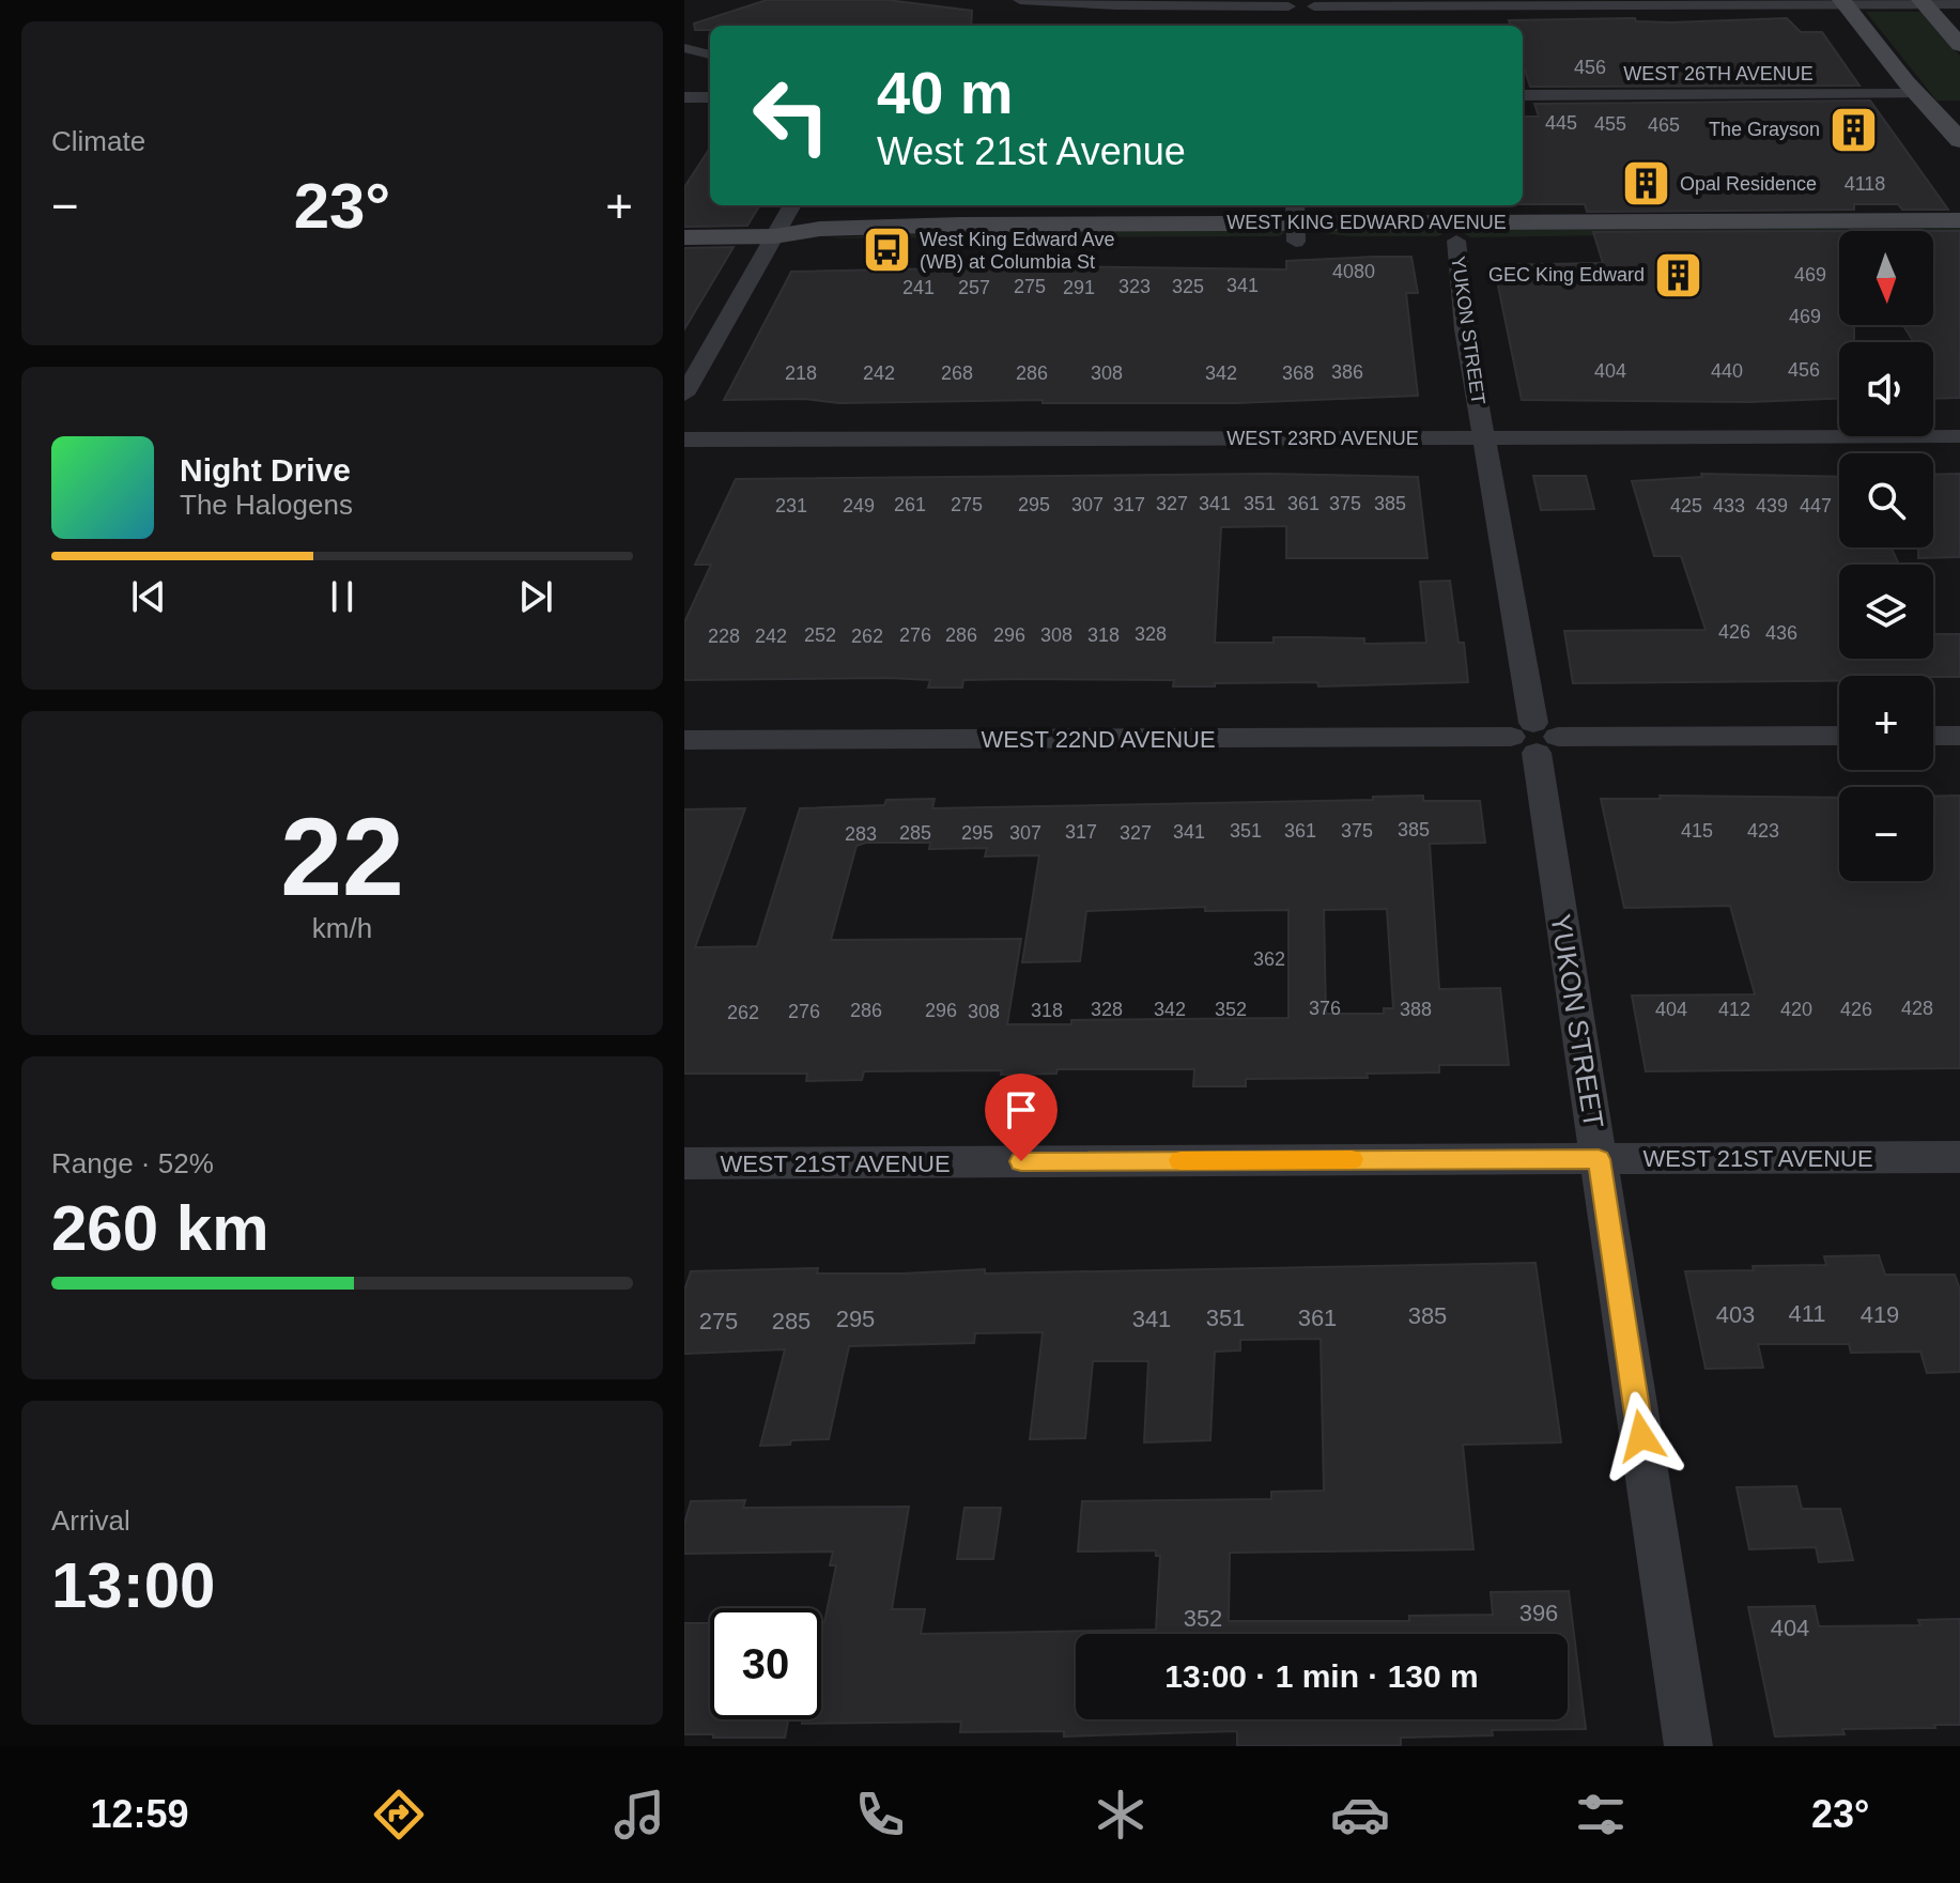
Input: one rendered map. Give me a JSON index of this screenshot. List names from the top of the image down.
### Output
{
  "streets": {
    "main road": ["WEST KING EDWARD AVENUE"],
    "street": [
      "WEST 26TH AVENUE",
      "YUKON STREET",
      "WEST 23RD AVENUE",
      "WEST 22ND AVENUE",
      "WEST 21ST AVENUE"
    ]
  },
  "crossings": [
    ["WEST KING EDWARD AVENUE", "YUKON STREET"],
    ["YUKON STREET", "WEST 23RD AVENUE"],
    ["YUKON STREET", "WEST 22ND AVENUE"],
    ["YUKON STREET", "WEST 21ST AVENUE"]
  ],
  "places": {
    "building": ["The Grayson", "Opal Residence", "GEC King Edward"],
    "bus stop": ["West King Edward Ave (WB) at Columbia St"]
  },
  "house_numbers": [
    "456",
    "445",
    "455",
    "465",
    "4118",
    "4080",
    "469",
    "341",
    "275",
    "323",
    "325",
    "241",
    "257",
    "291",
    "469",
    "456",
    "404",
    "440",
    "386",
    "218",
    "242",
    "268",
    "286",
    "308",
    "342",
    "368",
    "327",
    "341",
    "351",
    "361",
    "375",
    "385",
    "261",
    "275",
    "295",
    "307",
    "317",
    "231",
    "249",
    "425",
    "433",
    "439",
    "447",
    "426",
    "436",
    "328",
    "252",
    "276",
    "286",
    "296",
    "308",
    "318",
    "228",
    "242",
    "262",
    "385",
    "351",
    "361",
    "375",
    "415",
    "423",
    "317",
    "341",
    "285",
    "295",
    "307",
    "327",
    "283",
    "362",
    "376",
    "428",
    "328",
    "342",
    "352",
    "388",
    "404",
    "412",
    "420",
    "426",
    "286",
    "296",
    "318",
    "276",
    "308",
    "262",
    "411",
    "403",
    "419",
    "385",
    "351",
    "361",
    "295",
    "341",
    "275",
    "285",
    "396",
    "352",
    "404"
  ],
  "north": "bottom",
  "page": {
    "tile": [
      "Climate",
      ["22", "km/h"],
      ["Range · 52%", "260 km"],
      ["Arrival", "13:00"]
    ],
    "turn": ["40 m", "West 21st Avenue"],
    "heat": ["−", "23°", "+"],
    "map_buttons": ["+", "−"],
    "song": ["Night Drive", "The Halogens"],
    "limit": "30",
    "trip": "13:00 · 1 min · 130 m",
    "tabs": ["12:59", "23°"]
  }
}
